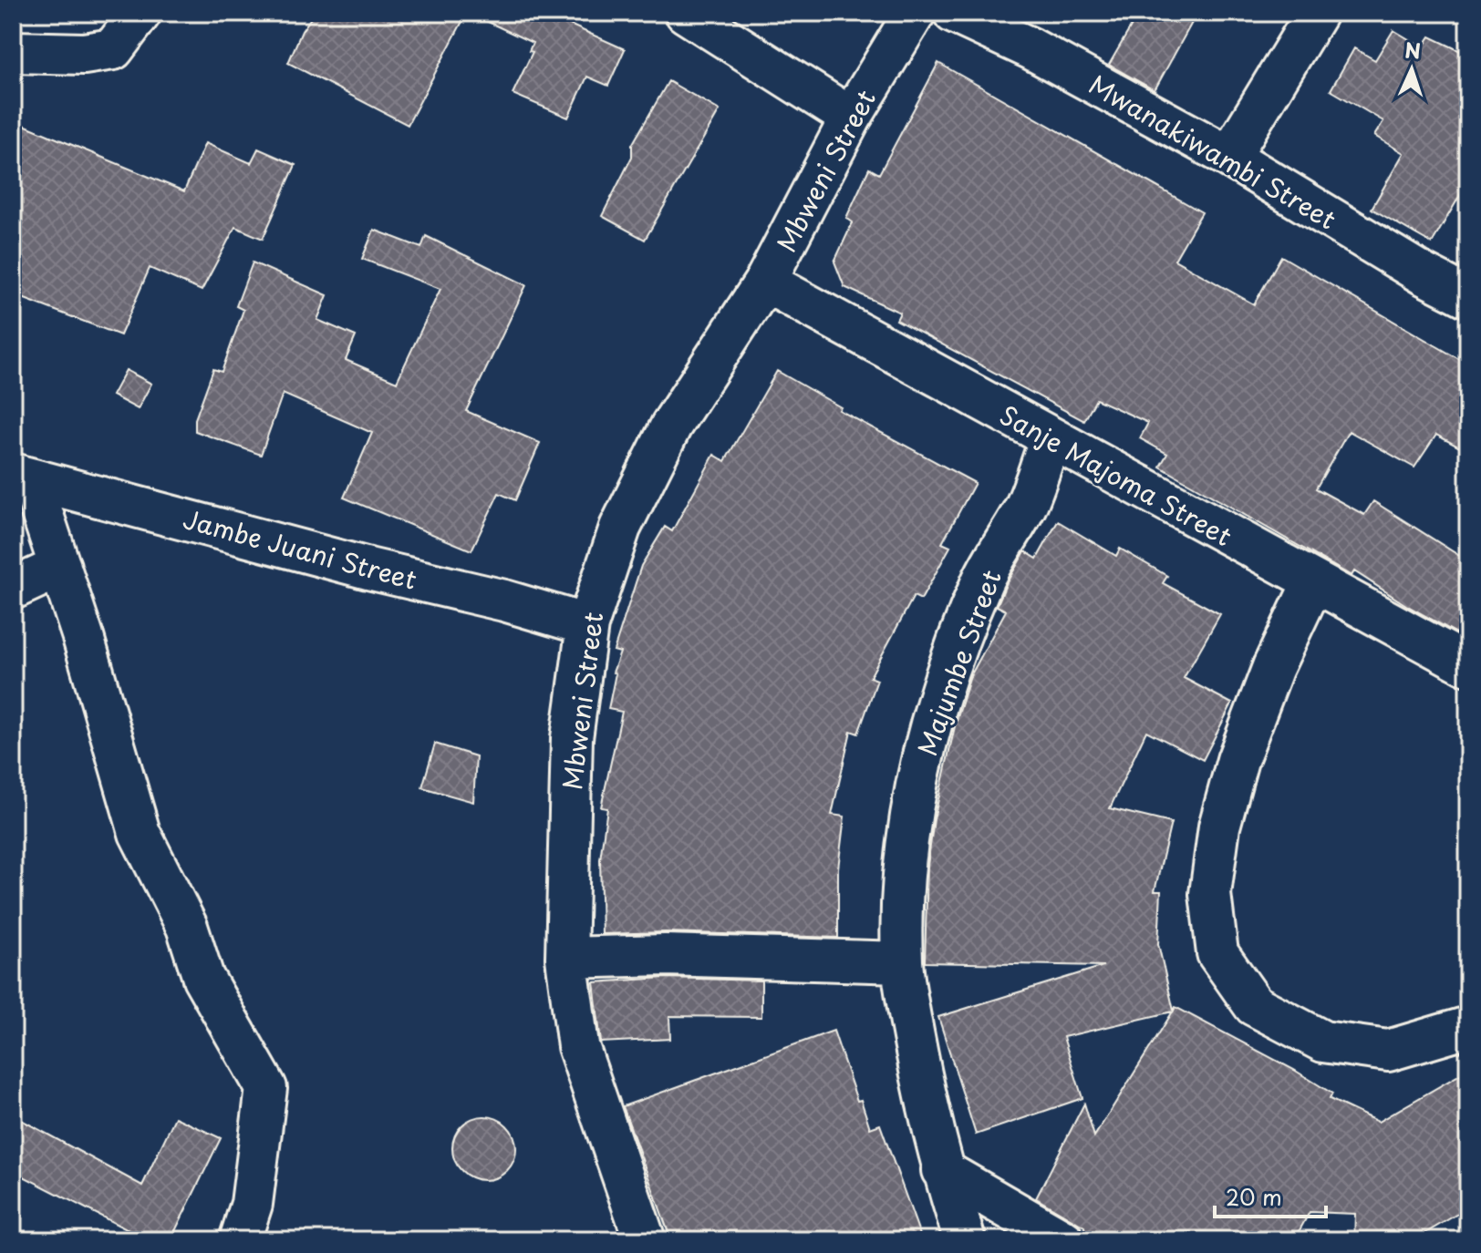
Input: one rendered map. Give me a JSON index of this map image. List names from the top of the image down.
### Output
{
  "streets": {
    "street": [
      "Mwanakiwambi Street",
      "Mbweni Street",
      "Sanje Majoma Street",
      "Jambe Juani Street",
      "Majumbe Street"
    ]
  },
  "crossings": [
    ["Mbweni Street", "Sanje Majoma Street"],
    ["Mbweni Street", "Jambe Juani Street"],
    ["Sanje Majoma Street", "Majumbe Street"]
  ],
  "scale_bar": "20 m",
  "north": "top"
}
